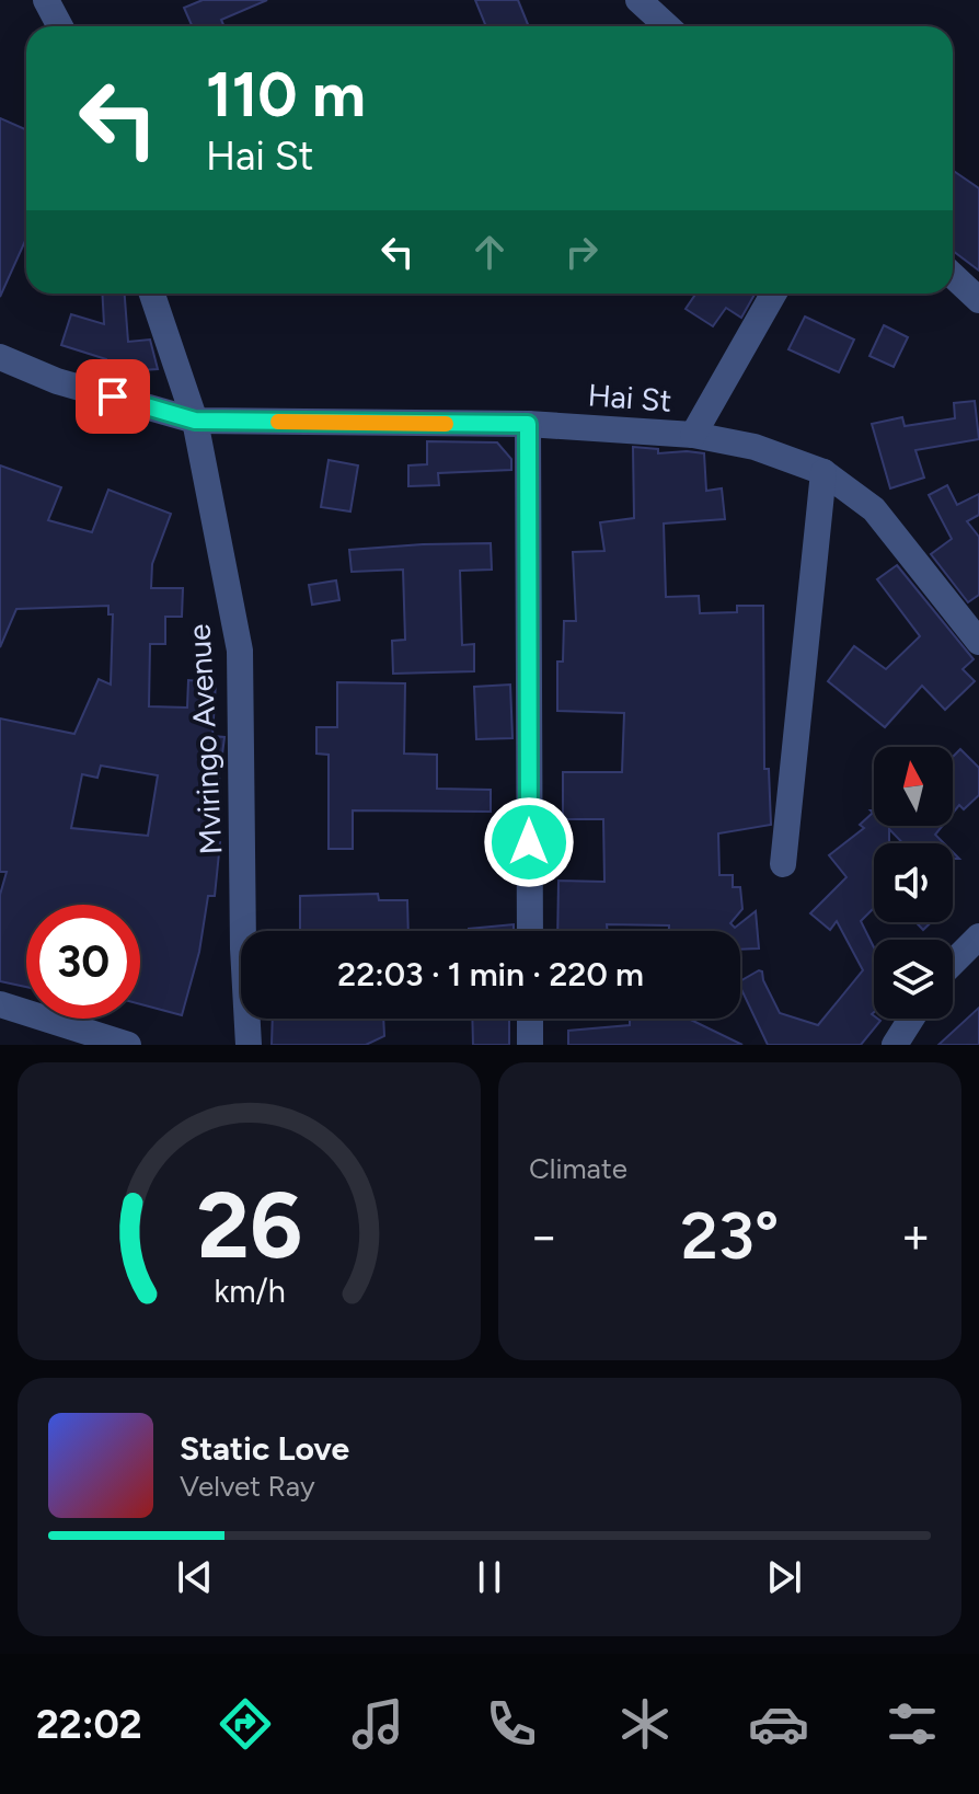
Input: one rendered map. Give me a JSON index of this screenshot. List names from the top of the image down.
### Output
{
  "streets": {
    "street": ["Hai St", "Mviringo Avenue"]
  },
  "crossings": [
    ["Hai St", "Mviringo Avenue"]
  ],
  "north": "top",
  "page": {
    "turn": ["110 m", "Hai St"],
    "limit": "30",
    "trip": "22:03 · 1 min · 220 m",
    "tile": "Climate",
    "heat": ["−", "23°", "+"],
    "song": ["Static Love", "Velvet Ray"],
    "tabs": "22:02",
    "gauge": ["26", "km/h"]
  }
}
